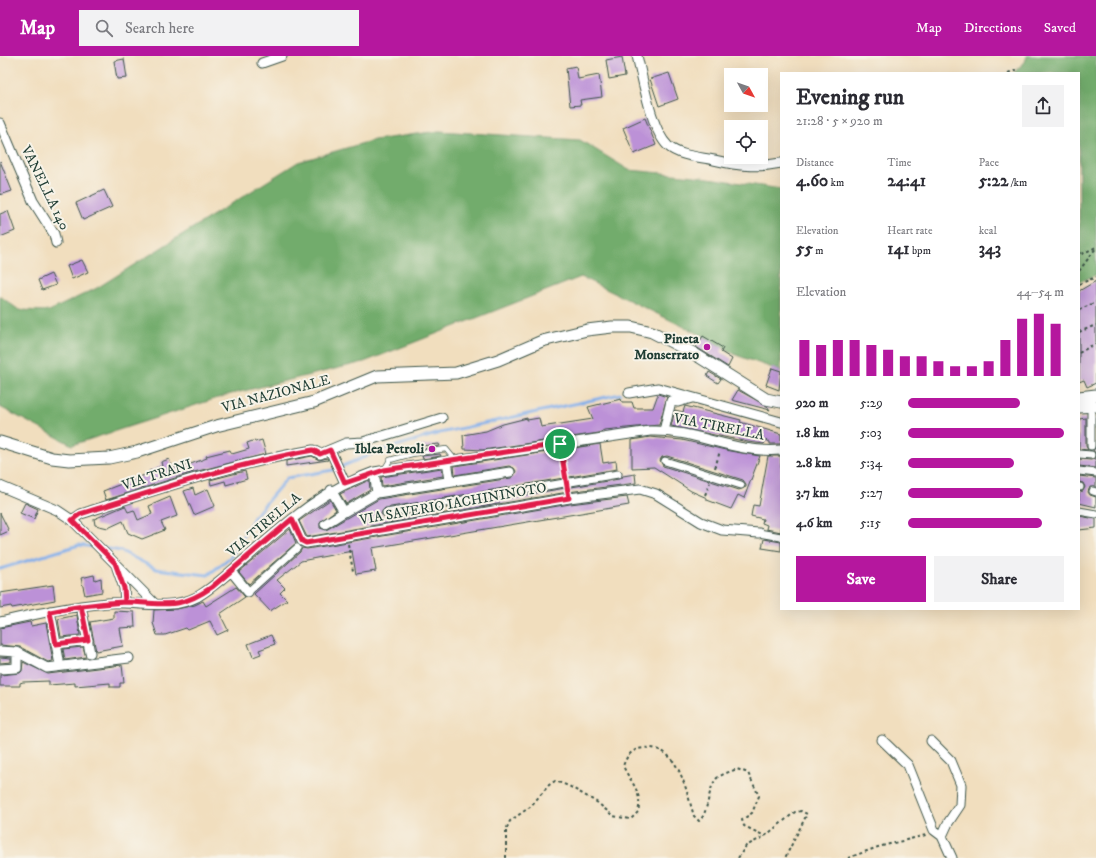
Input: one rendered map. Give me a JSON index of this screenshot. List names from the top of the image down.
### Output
{
  "streets": {
    "street": [
      "VANELLA 140",
      "VIA NAZIONALE",
      "VIA TIRELLA",
      "VIA TRANI",
      "VIA SAVERIO IACHININOTO"
    ]
  },
  "crossings": [
    ["VIA TIRELLA", "VIA SAVERIO IACHININOTO"]
  ],
  "places": ["Pineta Monserrato", "Iblea Petroli"],
  "north": "bottom right",
  "page": {
    "header": "Map",
    "search": "Search here",
    "nav": ["Map", "Directions", "Saved"],
    "heading": ["Evening run", "21:28 · 5 × 920 m"],
    "stats": [
      ["Distance", "4.60 km"],
      ["Time", "24:41"],
      ["Pace", "5:22 /km"],
      ["Elevation", "55 m"],
      ["Heart rate", "141 bpm"],
      ["kcal", "343"]
    ],
    "chart": ["Elevation", "44–54 m"],
    "list": [
      {
        "name": "920 m",
        "note": "5:29"
      },
      {
        "name": "1.8 km",
        "note": "5:03"
      },
      {
        "name": "2.8 km",
        "note": "5:34"
      },
      {
        "name": "3.7 km",
        "note": "5:27"
      },
      {
        "name": "4.6 km",
        "note": "5:15"
      }
    ],
    "buttons": ["Save", "Share"]
  }
}
